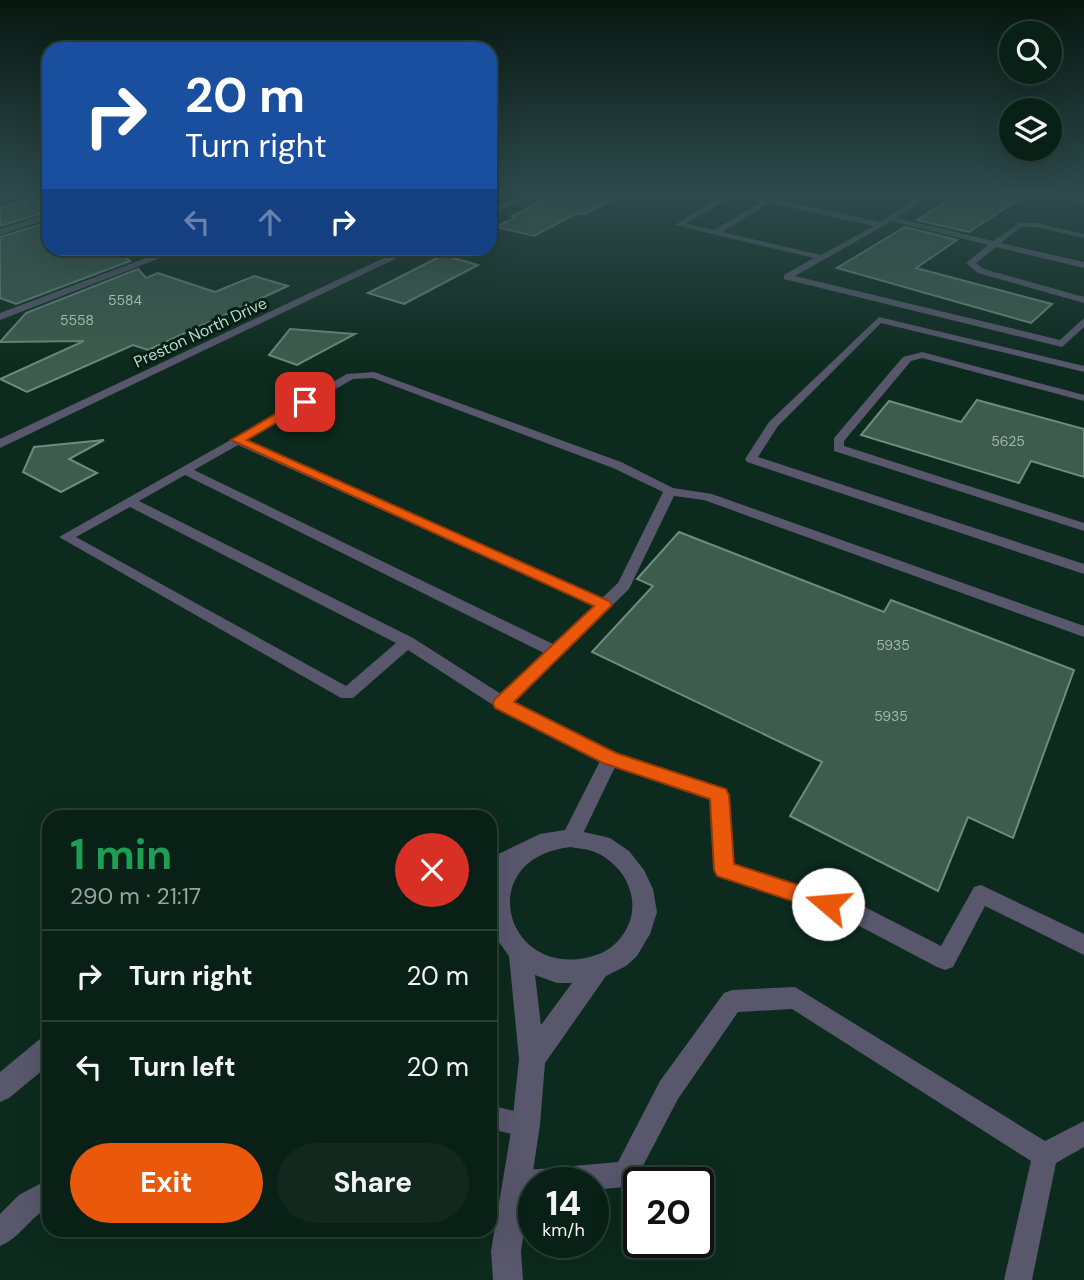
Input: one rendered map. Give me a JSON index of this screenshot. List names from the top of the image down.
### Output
{
  "streets": {
    "street": ["Preston North Drive"]
  },
  "house_numbers": [
    "5584",
    "5558",
    "5625",
    "5935",
    "5935"
  ],
  "page": {
    "turn": ["20 m", "Turn right"],
    "heading": ["1 min", "290 m · 21:17"],
    "list": [
      {
        "name": "Turn right",
        "value": "20 m"
      },
      {
        "name": "Turn left",
        "value": "20 m"
      }
    ],
    "buttons": ["Exit", "Share"],
    "speed": "14 km/h",
    "limit": "20"
  }
}
